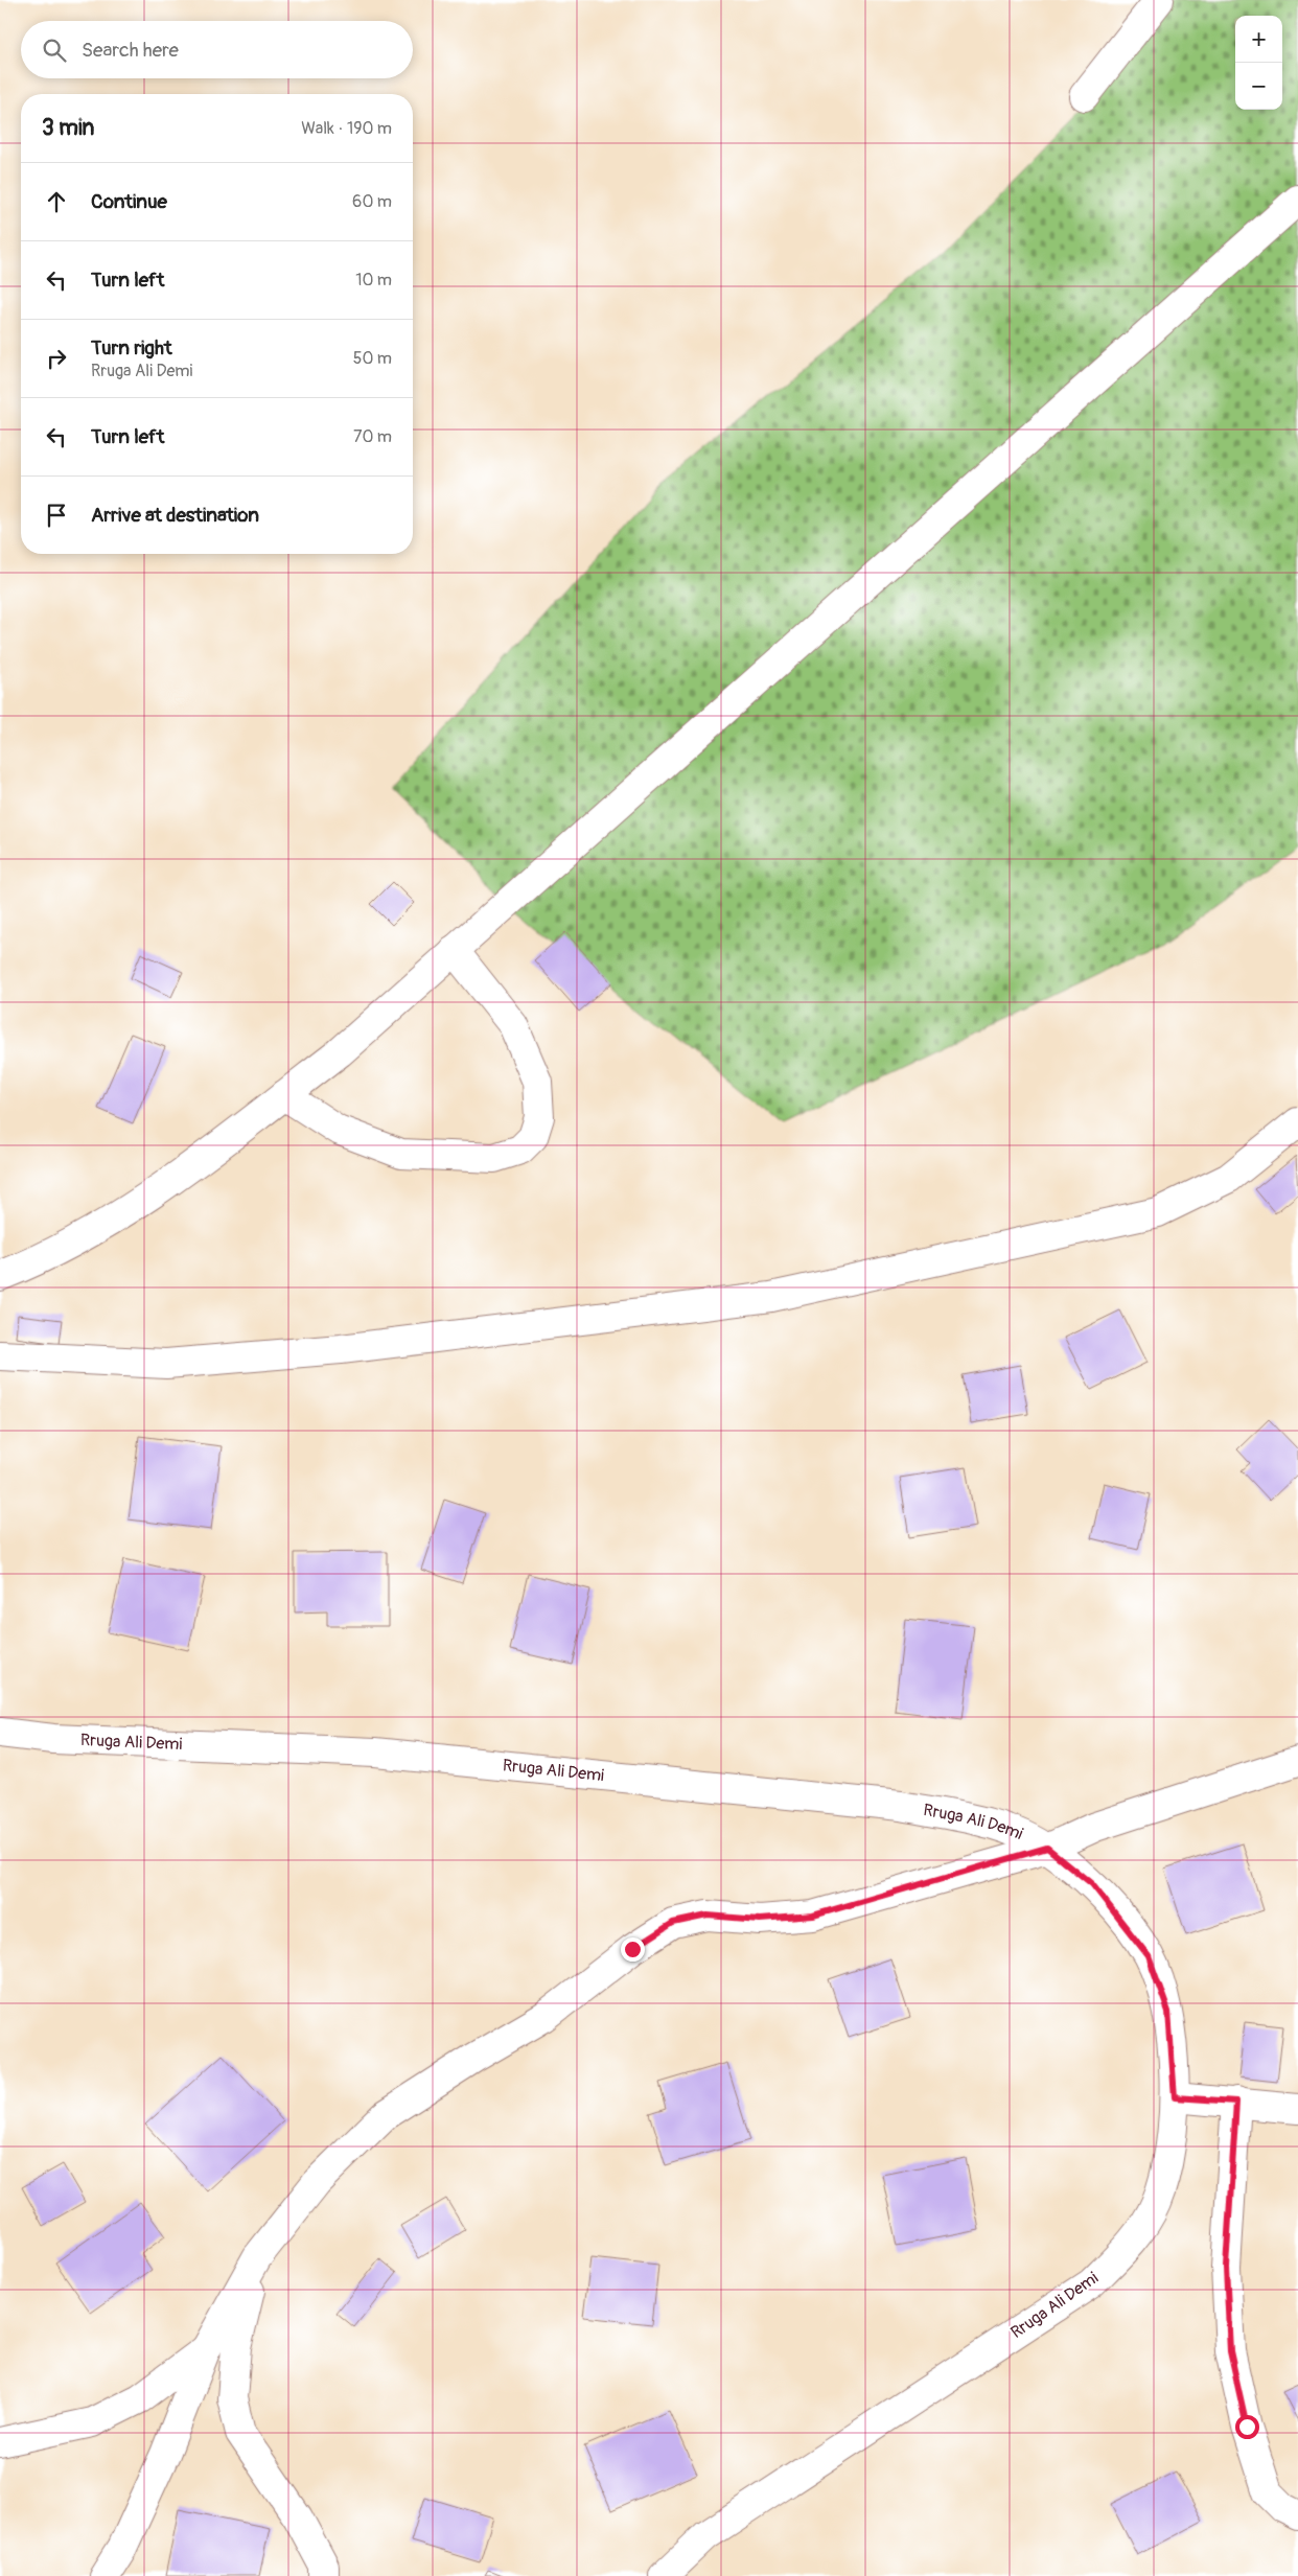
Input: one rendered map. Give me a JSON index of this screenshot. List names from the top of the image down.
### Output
{
  "streets": {
    "street": ["Rruga Ali Demi"]
  },
  "page": {
    "map_buttons": ["+", "−"],
    "search": "Search here",
    "heading": ["3 min", "Walk · 190 m"],
    "list": [
      ["Continue", "60 m"],
      ["Turn left", "10 m"],
      ["Turn right", "Rruga Ali Demi", "50 m"],
      ["Turn left", "70 m"],
      "Arrive at destination"
    ]
  }
}
